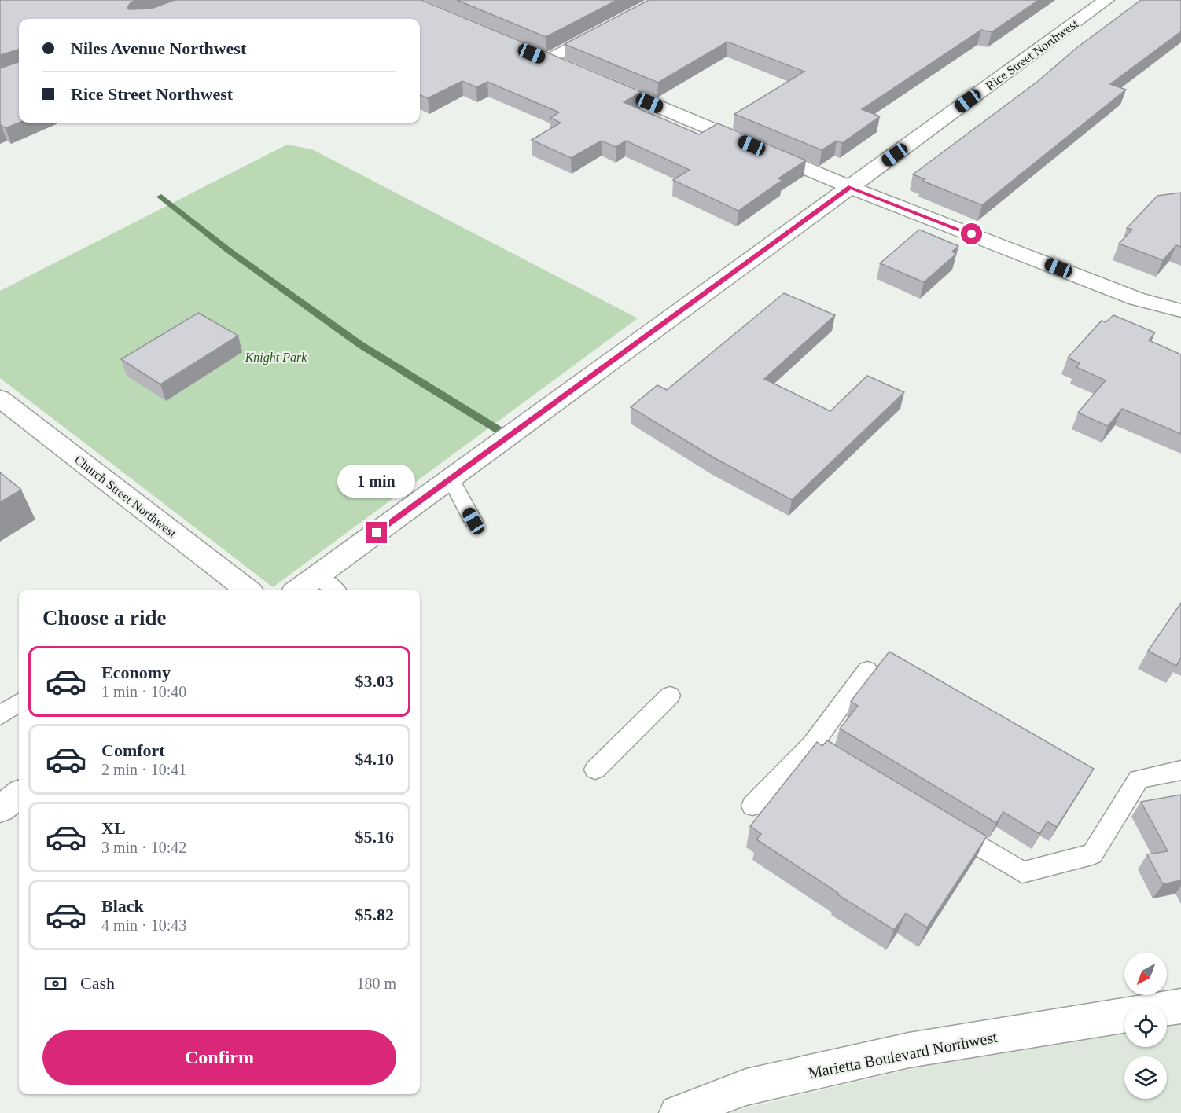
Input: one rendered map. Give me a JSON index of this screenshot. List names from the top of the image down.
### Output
{
  "streets": {
    "street": ["Rice Street Northwest", "Church Street Northwest", "Marietta Boulevard Northwest"]
  },
  "parks": ["Knight Park"],
  "north": "bottom left",
  "page": {
    "banner": ["Niles Avenue Northwest", "Rice Street Northwest"],
    "bubble": "1 min",
    "heading": "Choose a ride",
    "list": [
      {
        "name": "Economy",
        "note": "1 min · 10:40",
        "value": "$3.03"
      },
      {
        "name": "Comfort",
        "note": "2 min · 10:41",
        "value": "$4.10"
      },
      {
        "name": "XL",
        "note": "3 min · 10:42",
        "value": "$5.16"
      },
      {
        "name": "Black",
        "note": "4 min · 10:43",
        "value": "$5.82"
      }
    ],
    "pay": ["Cash", "180 m"],
    "buttons": "Confirm"
  }
}
